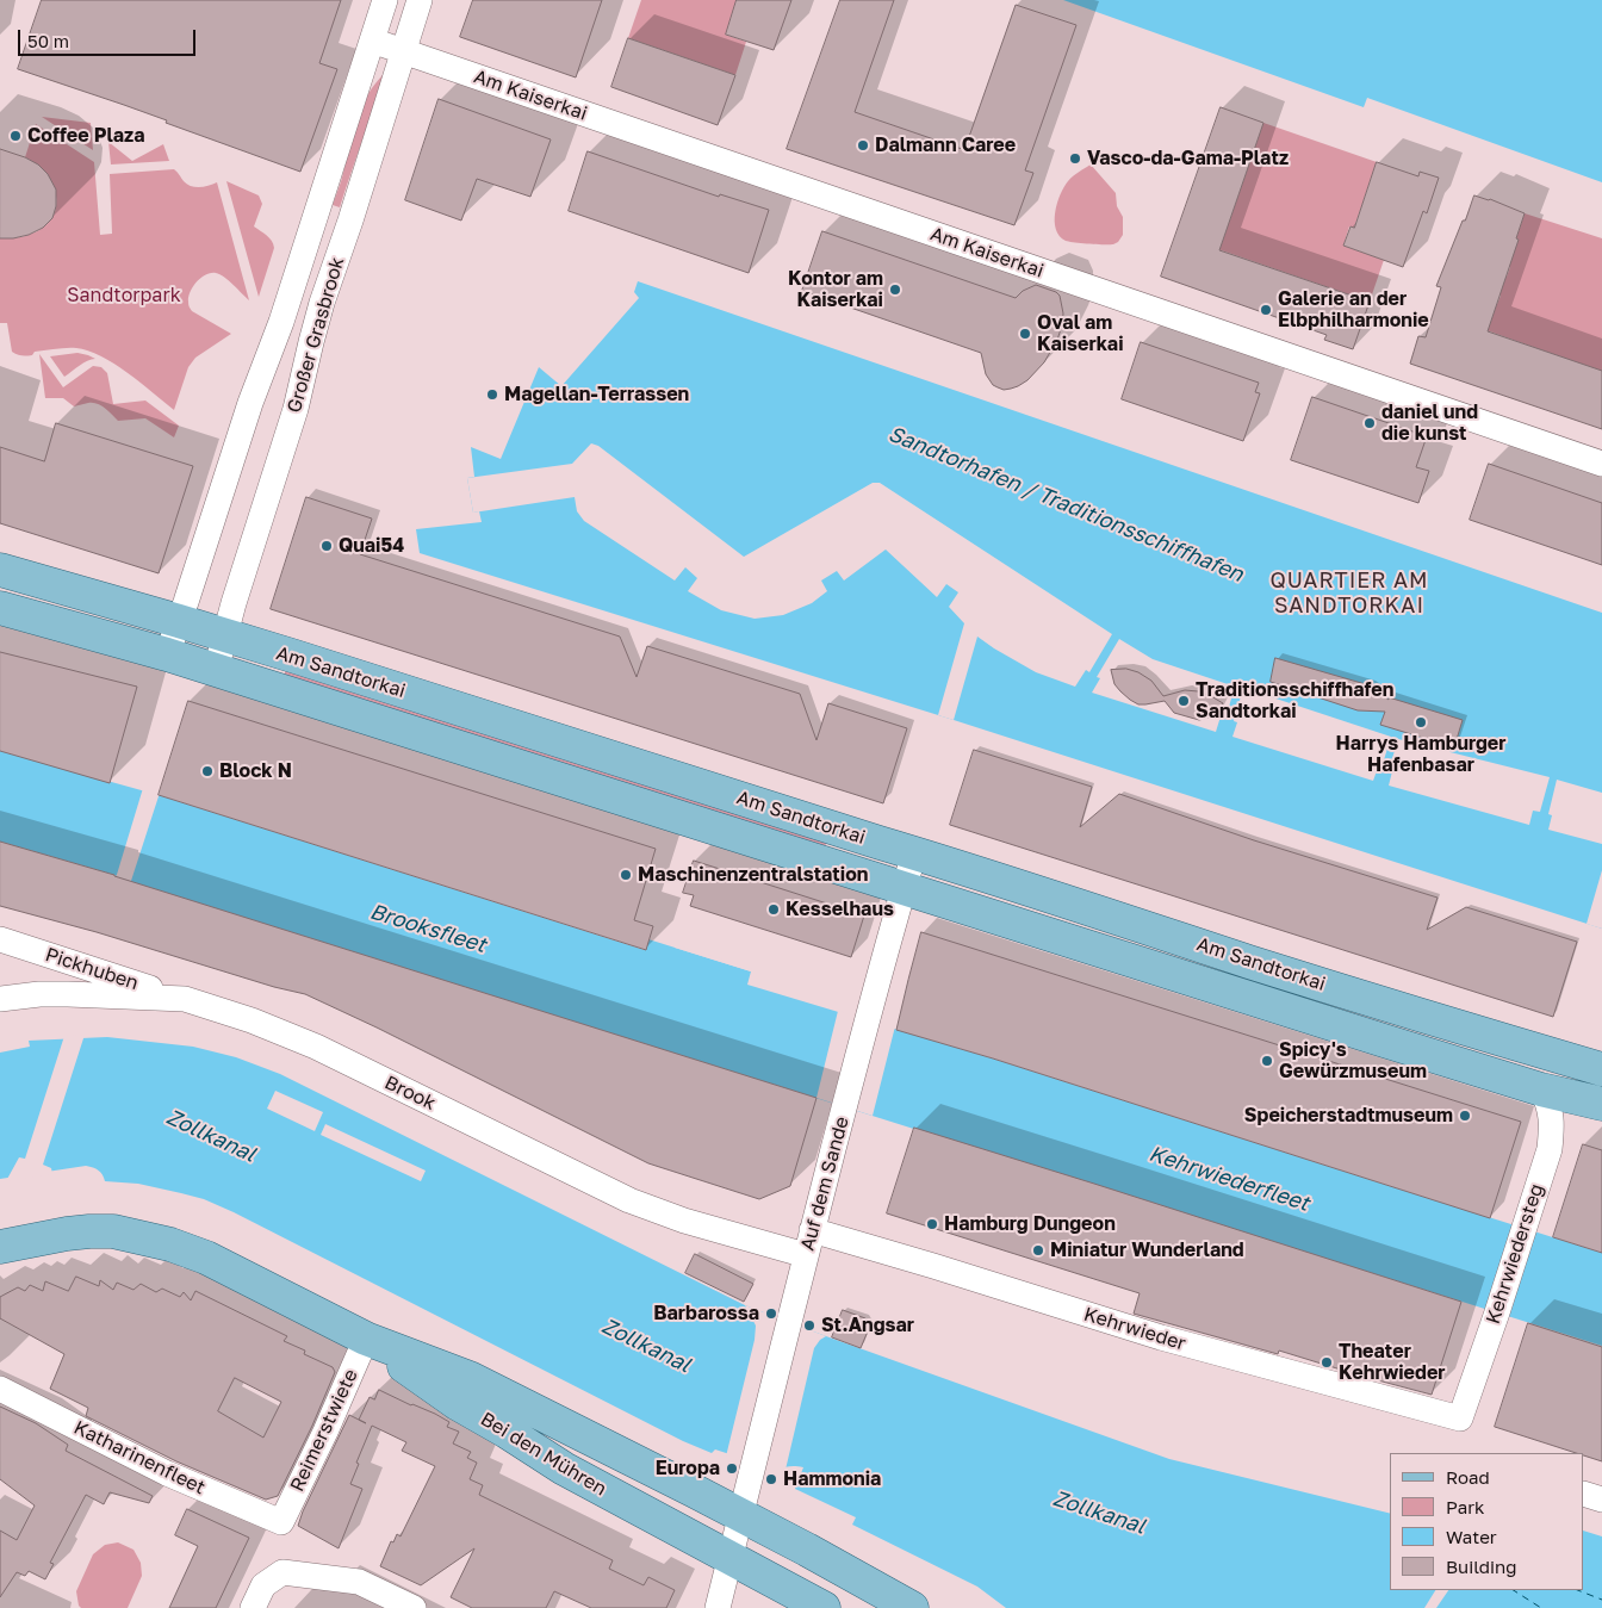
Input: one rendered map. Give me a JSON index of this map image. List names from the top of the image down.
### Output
{
  "streets": {
    "main road": ["Am Sandtorkai", "Bei den Mühren"],
    "street": [
      "Am Kaiserkai",
      "Großer Grasbrook",
      "Pickhuben",
      "Brook",
      "Auf dem Sande",
      "Kehrwiedersteg",
      "Kehrwieder",
      "Reimerstwiete",
      "Katharinenfleet"
    ]
  },
  "crossings": [
    ["Am Kaiserkai", "Großer Grasbrook"],
    ["Großer Grasbrook", "Am Sandtorkai"],
    ["Am Sandtorkai", "Auf dem Sande"],
    ["Am Sandtorkai", "Kehrwiedersteg"],
    ["Pickhuben", "Brook"],
    ["Brook", "Auf dem Sande"],
    ["Auf dem Sande", "Kehrwieder"],
    ["Auf dem Sande", "Bei den Mühren"],
    ["Kehrwiedersteg", "Kehrwieder"],
    ["Reimerstwiete", "Bei den Mühren"],
    ["Reimerstwiete", "Katharinenfleet"]
  ],
  "districts": ["QUARTIER AM SANDTORKAI"],
  "water": [
    "Sandtorhafen / Traditionsschiffhafen",
    "Brooksfleet",
    "Zollkanal",
    "Kehrwiederfleet"
  ],
  "parks": ["Sandtorpark"],
  "places": [
    "Coffee Plaza",
    "Dalmann Caree",
    "Vasco-da-Gama-Platz",
    "Kontor am Kaiserkai",
    "Galerie an der Elbphilharmonie",
    "Oval am Kaiserkai",
    "Magellan-Terrassen",
    "daniel und die kunst",
    "Quai54",
    "Traditionsschiffhafen Sandtorkai",
    "Harrys Hamburger Hafenbasar",
    "Block N",
    "Maschinenzentralstation",
    "Kesselhaus",
    "Spicy's Gewürzmuseum",
    "Speicherstadtmuseum",
    "Hamburg Dungeon",
    "Miniatur Wunderland",
    "Barbarossa",
    "St.Angsar",
    "Theater Kehrwieder",
    "Europa",
    "Hammonia"
  ],
  "legend": [
    "Road",
    "Park",
    "Water",
    "Building"
  ],
  "scale_bar": "50 m"
}
